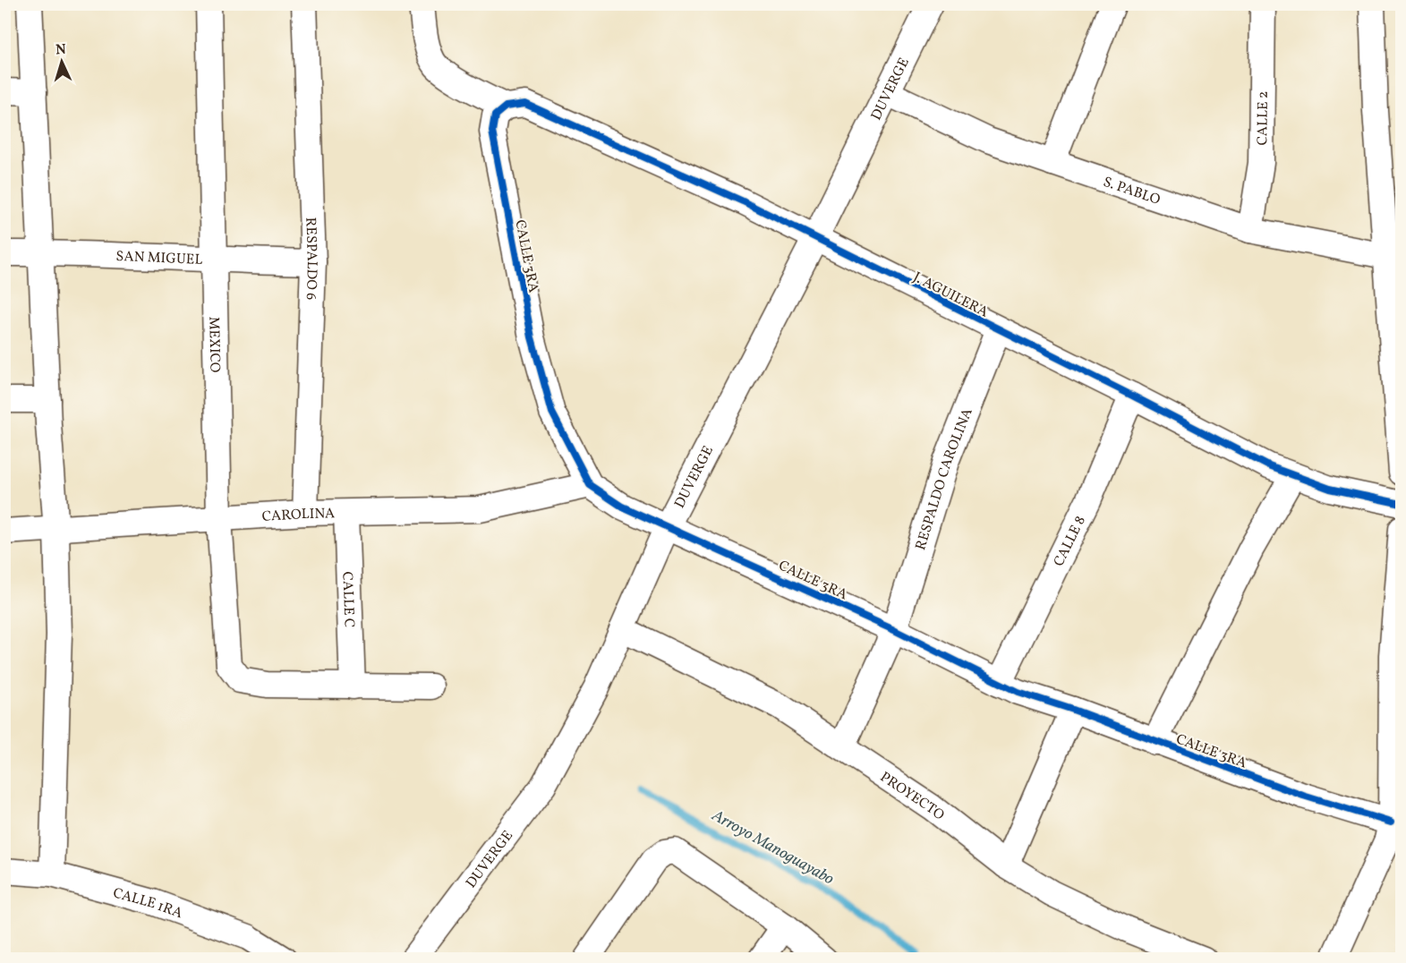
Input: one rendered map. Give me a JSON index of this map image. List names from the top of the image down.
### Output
{
  "streets": {
    "street": [
      "DUVERGE",
      "CALLE 2",
      "S. PABLO",
      "CALLE 3RA",
      "SAN MIGUEL",
      "RESPALDO 6",
      "J. AGUILERA",
      "MEXICO",
      "RESPALDO CAROLINA",
      "CAROLINA",
      "CALLE 8",
      "CALLE C",
      "PROYECTO",
      "CALLE 1RA"
    ]
  },
  "crossings": [
    ["DUVERGE", "S. PABLO"],
    ["DUVERGE", "CALLE 3RA"],
    ["DUVERGE", "J. AGUILERA"],
    ["DUVERGE", "PROYECTO"],
    ["CALLE 2", "S. PABLO"],
    ["CALLE 3RA", "J. AGUILERA"],
    ["CALLE 3RA", "RESPALDO CAROLINA"],
    ["CALLE 3RA", "CAROLINA"],
    ["CALLE 3RA", "CALLE 8"],
    ["SAN MIGUEL", "RESPALDO 6"],
    ["SAN MIGUEL", "MEXICO"],
    ["RESPALDO 6", "CAROLINA"],
    ["J. AGUILERA", "RESPALDO CAROLINA"],
    ["J. AGUILERA", "CALLE 8"],
    ["MEXICO", "CAROLINA"],
    ["MEXICO", "CALLE C"],
    ["RESPALDO CAROLINA", "PROYECTO"],
    ["CAROLINA", "CALLE C"]
  ],
  "water": ["Arroyo Manoguayabo"],
  "north": "top"
}
